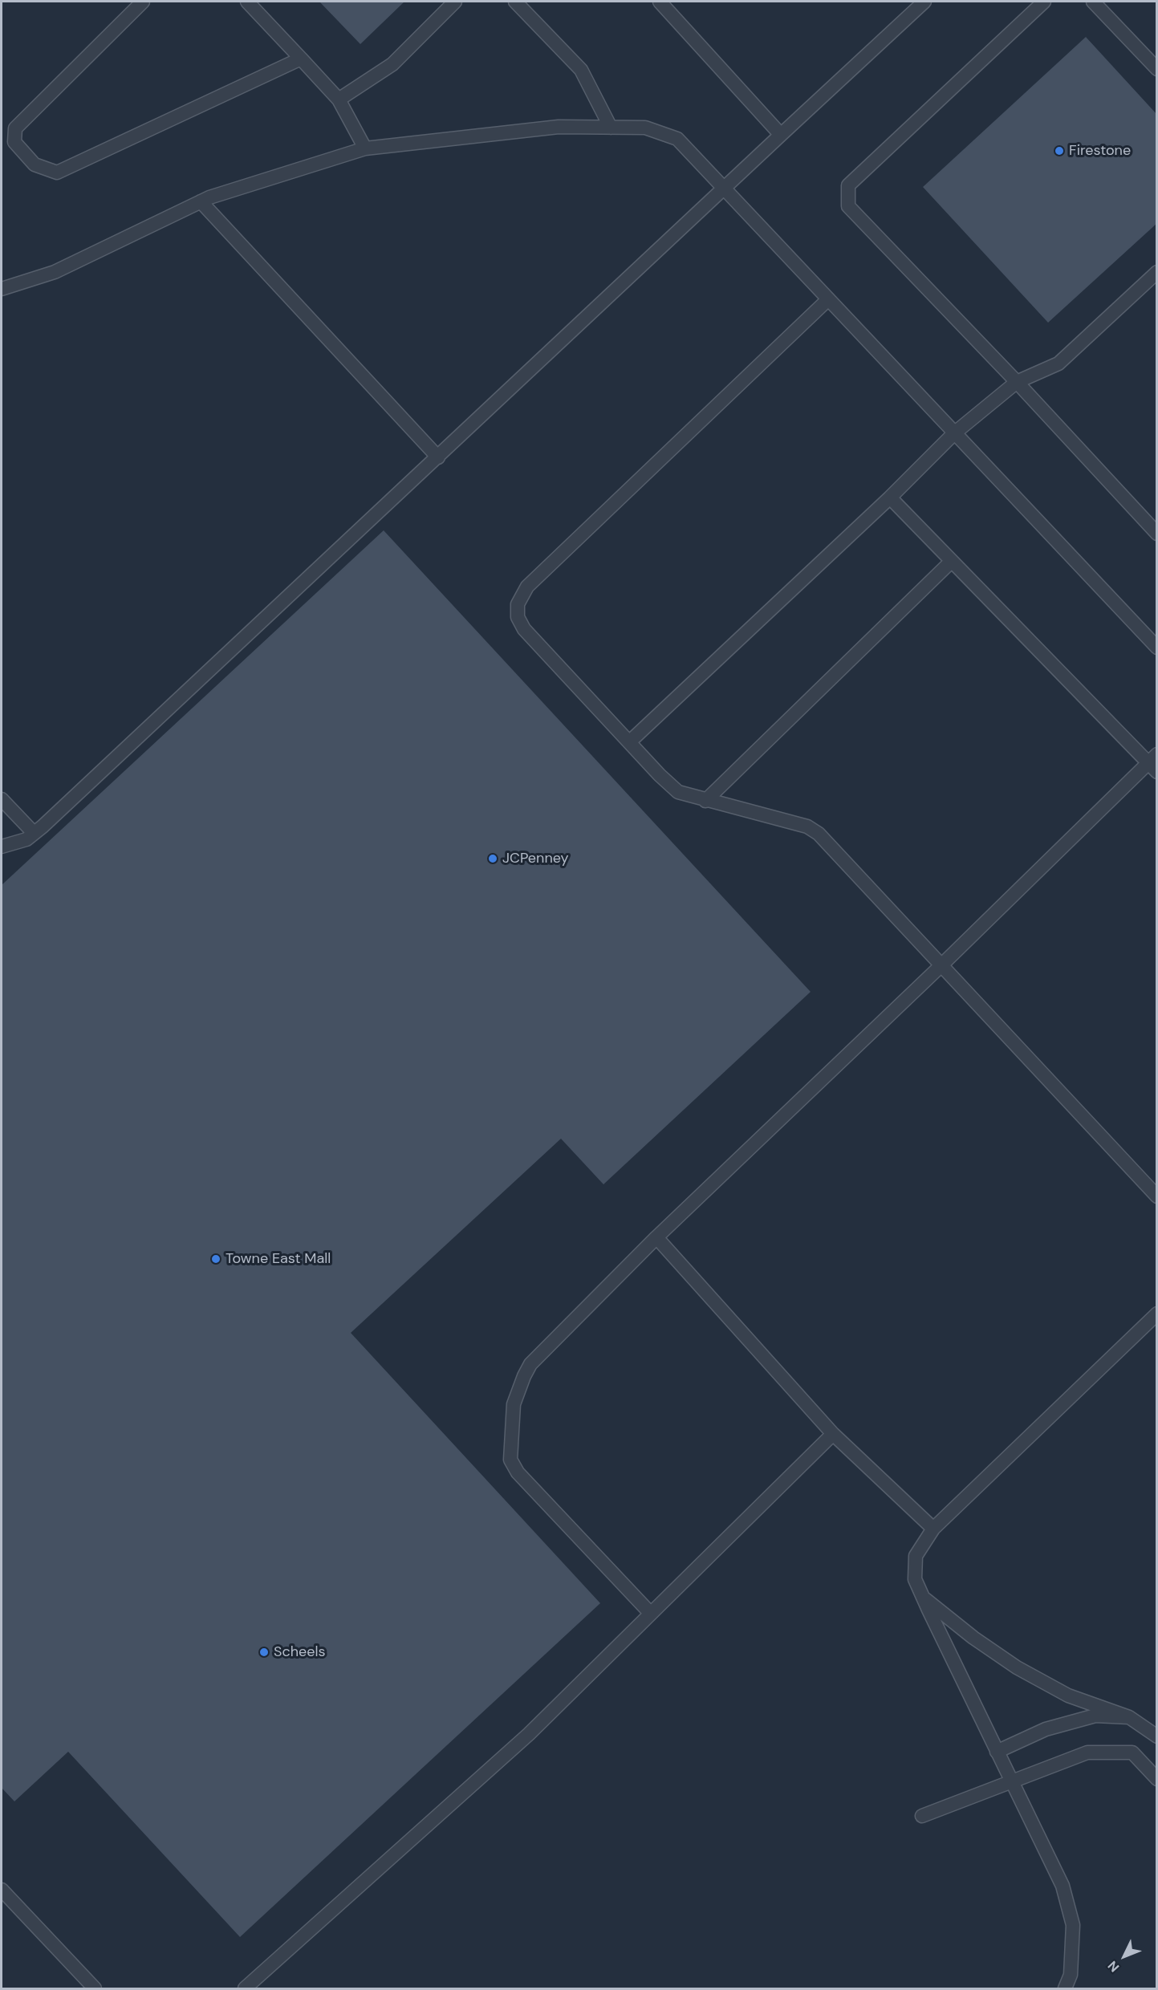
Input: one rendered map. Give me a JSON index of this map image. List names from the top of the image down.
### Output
{
  "places": [
    "Firestone",
    "JCPenney",
    "Towne East Mall",
    "Scheels"
  ],
  "north": "bottom left"
}
